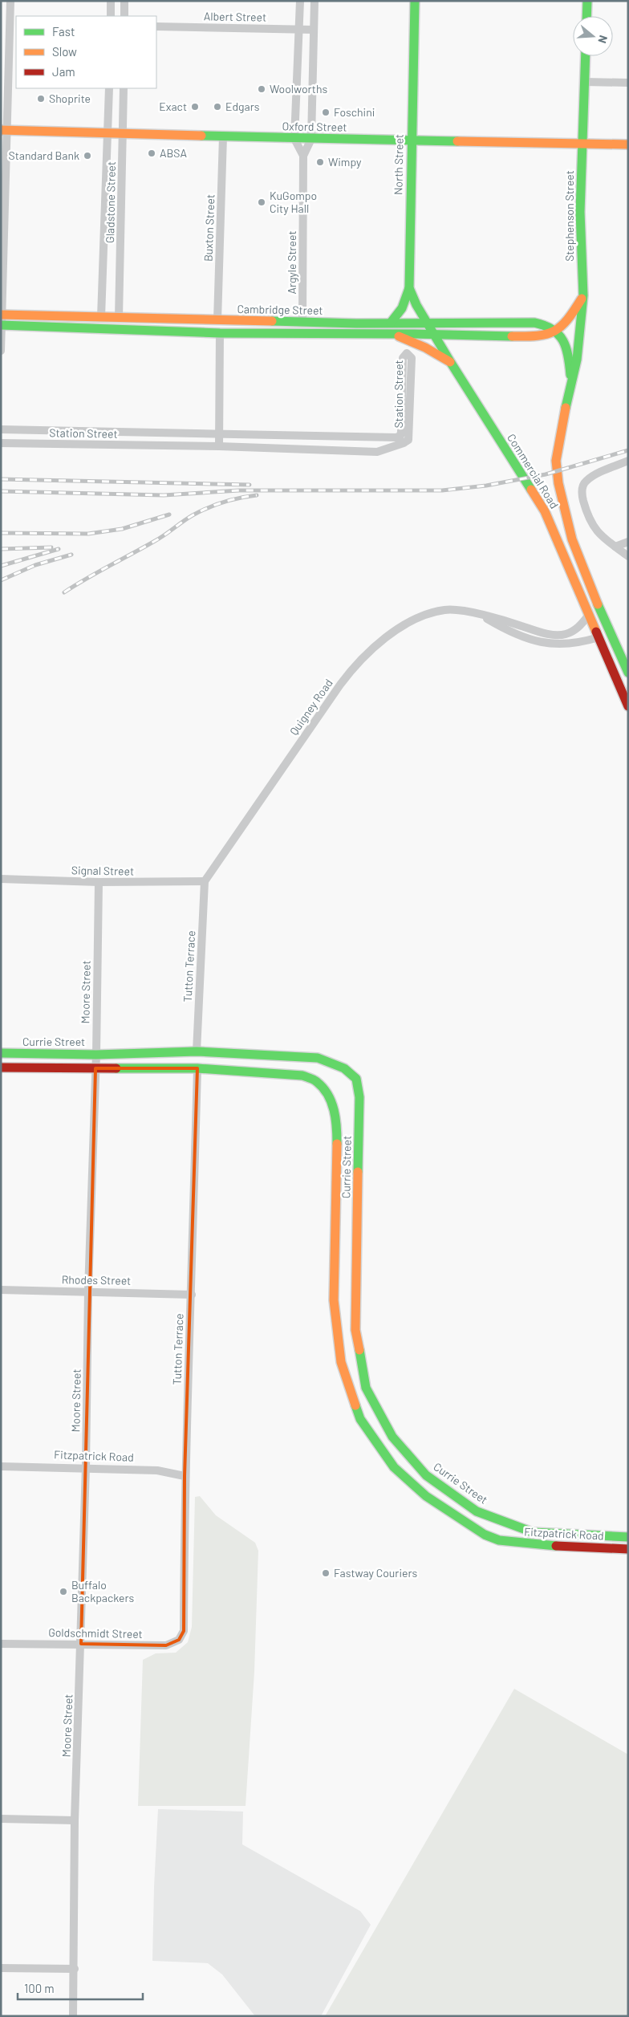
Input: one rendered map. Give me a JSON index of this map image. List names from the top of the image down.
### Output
{
  "streets": {
    "street": [
      "Albert Street",
      "Oxford Street",
      "North Street",
      "Gladstone Street",
      "Stephenson Street",
      "Buxton Street",
      "Argyle Street",
      "Cambridge Street",
      "Station Street",
      "Commercial Road",
      "Quigney Road",
      "Signal Street",
      "Tutton Terrace",
      "Moore Street",
      "Currie Street",
      "Rhodes Street",
      "Fitzpatrick Road",
      "Goldschmidt Street"
    ]
  },
  "crossings": [
    ["Albert Street", "Argyle Street"],
    ["Oxford Street", "North Street"],
    ["Oxford Street", "Gladstone Street"],
    ["Oxford Street", "Stephenson Street"],
    ["Oxford Street", "Buxton Street"],
    ["Oxford Street", "Argyle Street"],
    ["North Street", "Cambridge Street"],
    ["North Street", "Commercial Road"],
    ["Gladstone Street", "Cambridge Street"],
    ["Stephenson Street", "Commercial Road"],
    ["Buxton Street", "Cambridge Street"],
    ["Argyle Street", "Cambridge Street"],
    ["Cambridge Street", "Commercial Road"],
    ["Commercial Road", "Quigney Road"],
    ["Quigney Road", "Signal Street"],
    ["Quigney Road", "Tutton Terrace"],
    ["Signal Street", "Tutton Terrace"],
    ["Signal Street", "Moore Street"],
    ["Tutton Terrace", "Currie Street"],
    ["Tutton Terrace", "Rhodes Street"],
    ["Tutton Terrace", "Fitzpatrick Road"],
    ["Tutton Terrace", "Goldschmidt Street"],
    ["Moore Street", "Currie Street"],
    ["Moore Street", "Rhodes Street"],
    ["Moore Street", "Fitzpatrick Road"],
    ["Moore Street", "Goldschmidt Street"],
    ["Currie Street", "Fitzpatrick Road"]
  ],
  "places": [
    "Woolworths",
    "Shoprite",
    "Exact",
    "Edgars",
    "Foschini",
    "ABSA",
    "Standard Bank",
    "Wimpy",
    "KuGompo City Hall",
    "Fastway Couriers",
    "Buffalo Backpackers"
  ],
  "legend": ["Fast", "Slow", "Jam"],
  "scale_bar": "100 m",
  "north": "right"
}
